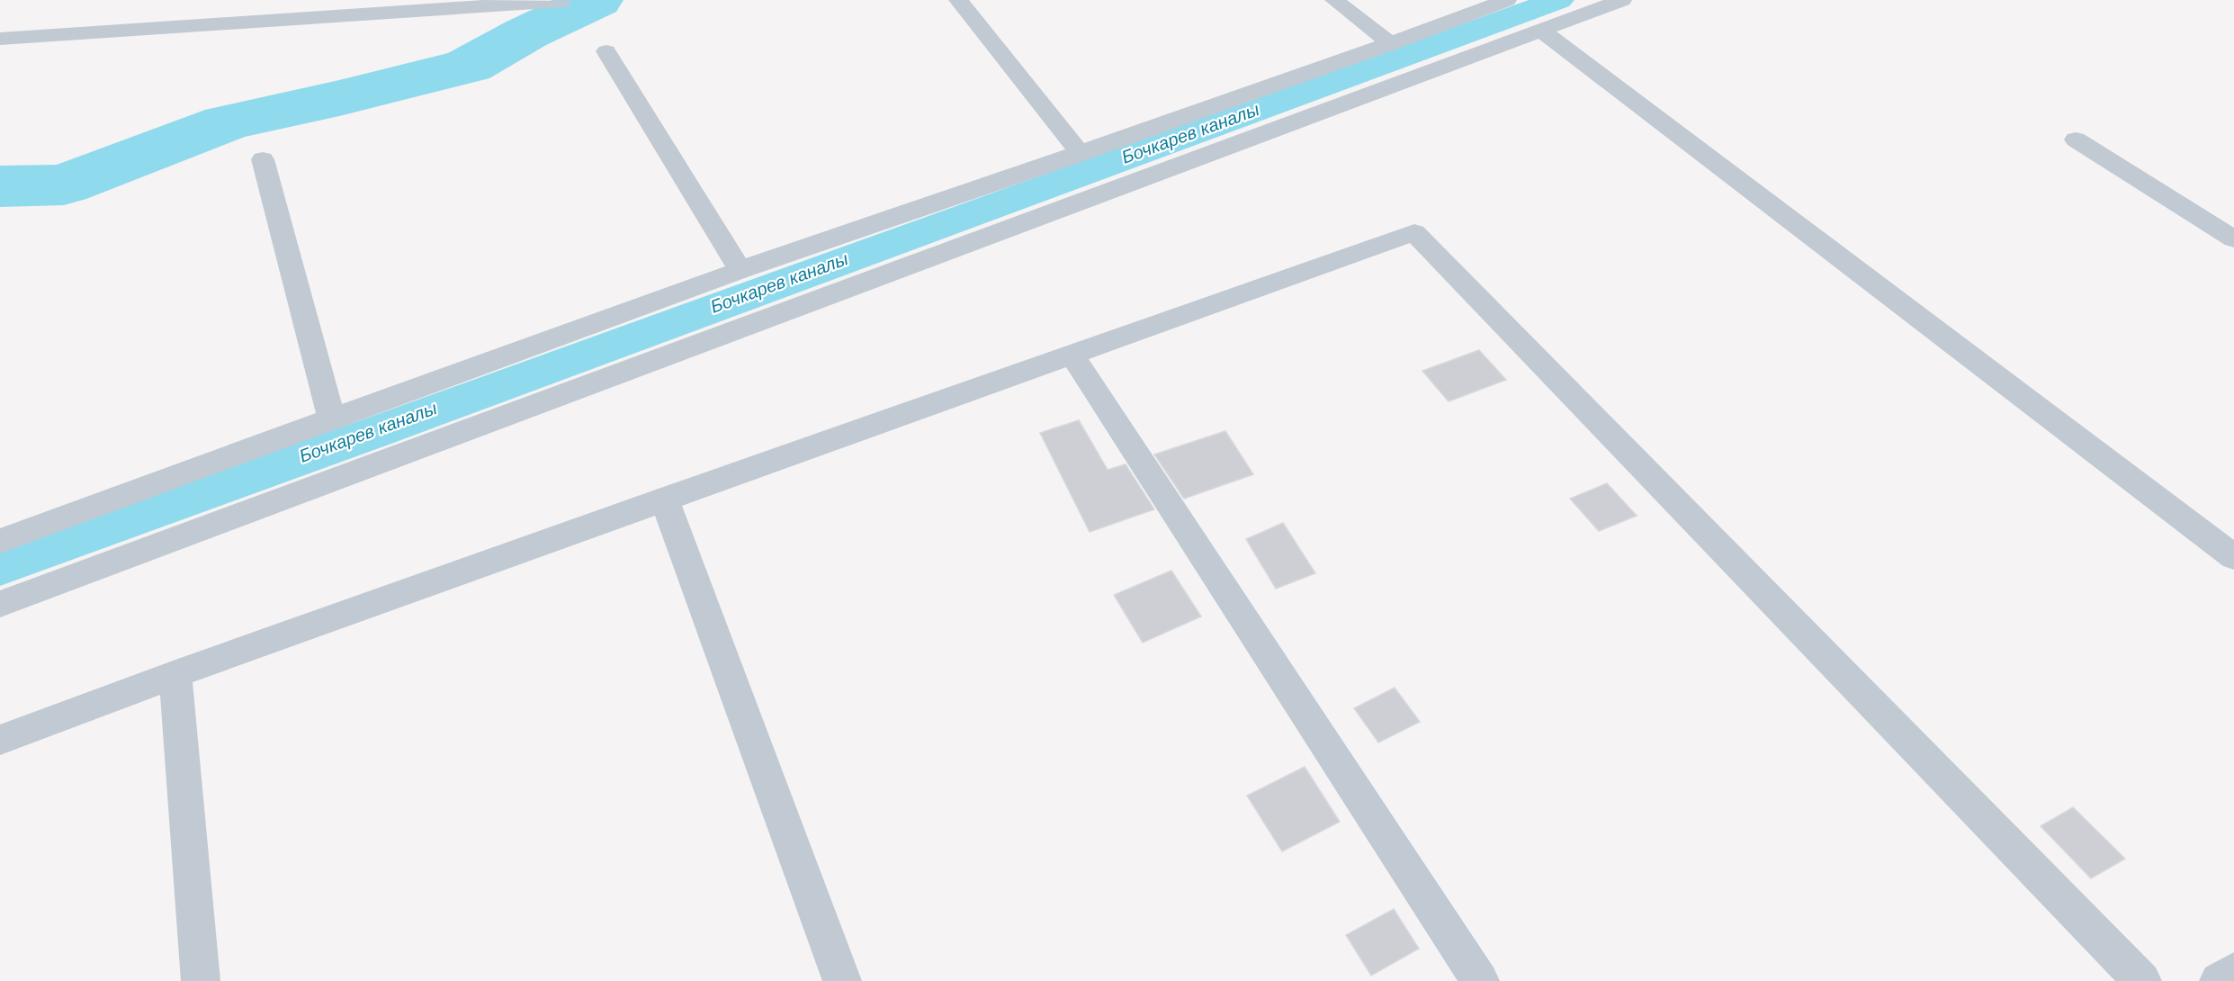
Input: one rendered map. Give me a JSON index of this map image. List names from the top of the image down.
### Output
{
  "water": ["Бочкарев каналы"]
}
